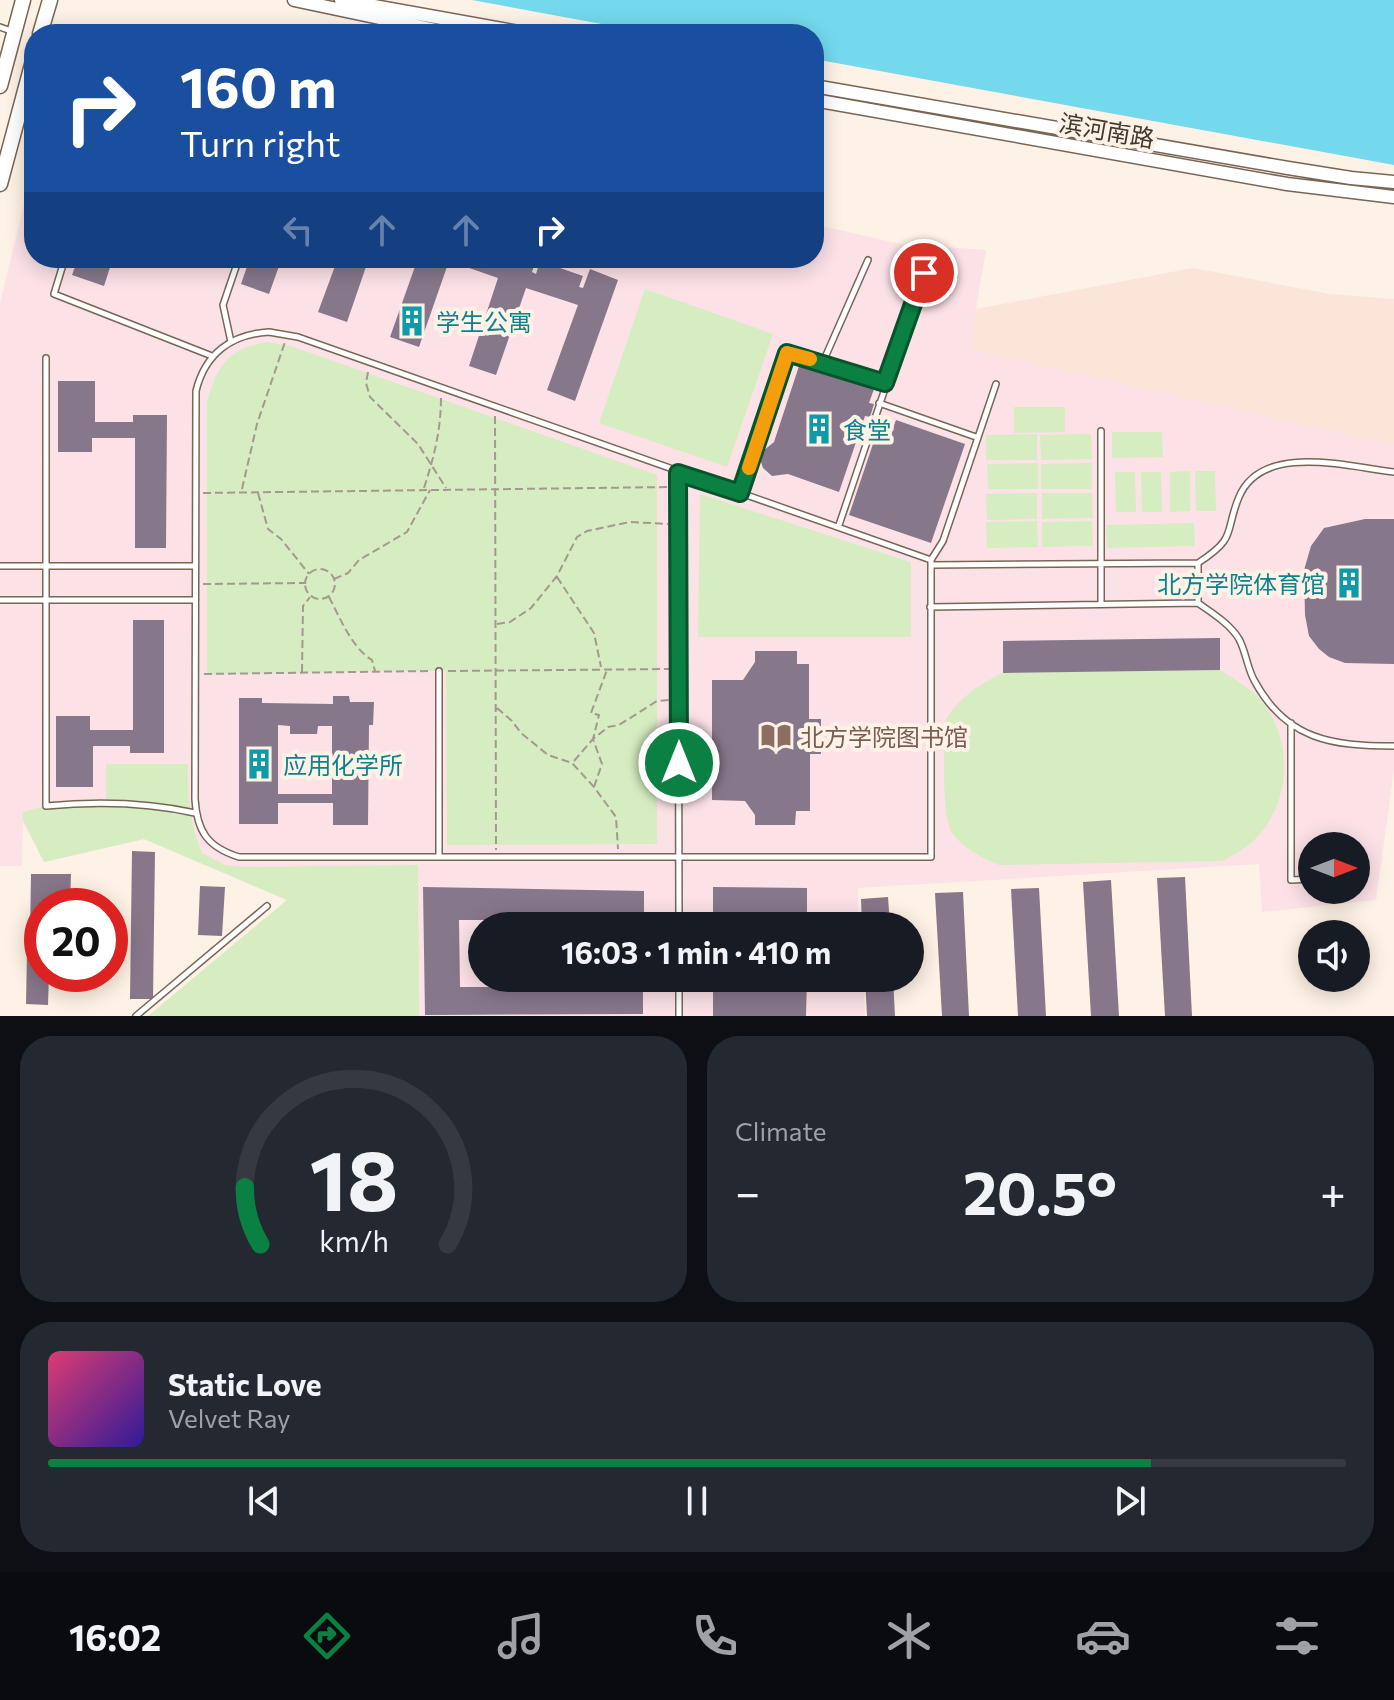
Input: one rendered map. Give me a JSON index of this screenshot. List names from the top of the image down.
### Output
{
  "streets": {
    "main road": ["滨河南路"]
  },
  "places": {
    "building": [
      "学生公寓",
      "食堂",
      "北方学院体育馆",
      "应用化学所"
    ],
    "library": ["北方学院图书馆"]
  },
  "north": "right",
  "page": {
    "turn": ["160 m", "Turn right"],
    "limit": "20",
    "trip": "16:03 · 1 min · 410 m",
    "tile": "Climate",
    "heat": ["−", "20.5°", "+"],
    "song": ["Static Love", "Velvet Ray"],
    "tabs": "16:02",
    "gauge": ["18", "km/h"]
  }
}
